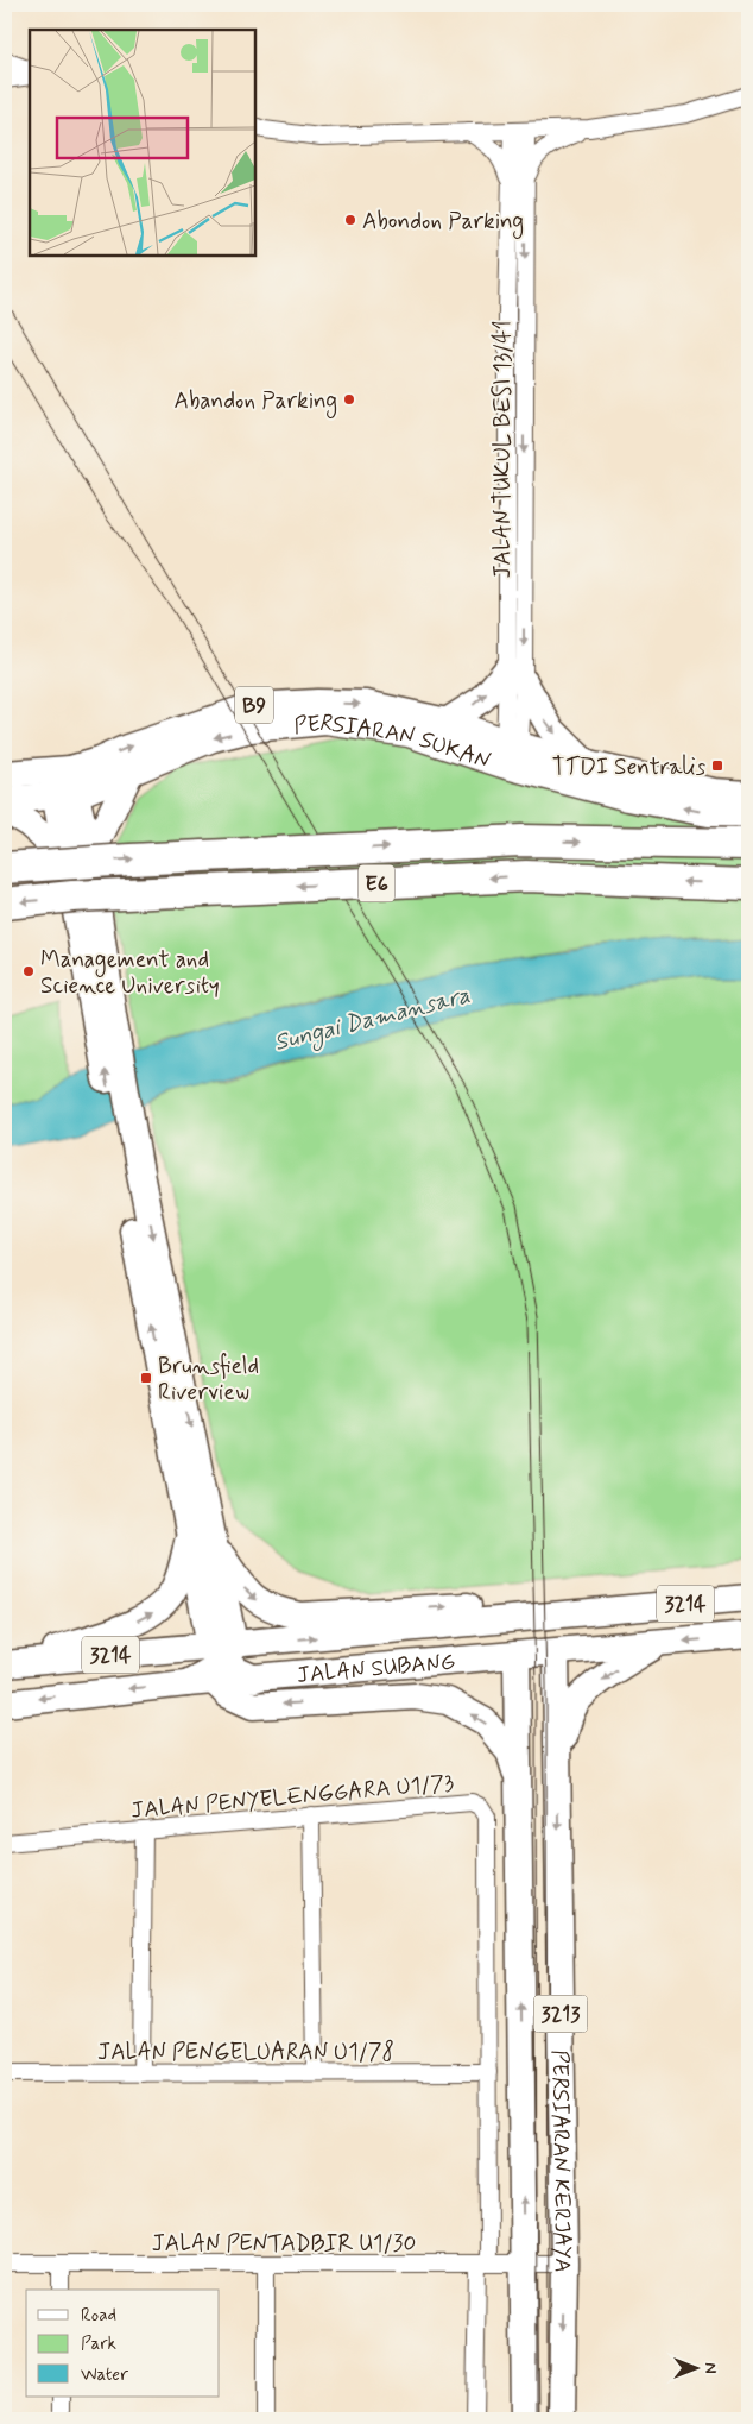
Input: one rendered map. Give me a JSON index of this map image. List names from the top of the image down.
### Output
{
  "streets": {
    "highway": ["E6"],
    "main road": [
      "B9",
      "PERSIARAN SUKAN",
      "3214",
      "JALAN SUBANG",
      "3213",
      "PERSIARAN KERJAYA"
    ],
    "street": [
      "JALAN TUKUL BESI 13/41",
      "JALAN PENYELENGGARA U1/73",
      "JALAN PENGELUARAN U1/78",
      "JALAN PENTADBIR U1/30"
    ]
  },
  "crossings": [
    ["JALAN TUKUL BESI 13/41", "PERSIARAN SUKAN"],
    ["3214", "JALAN SUBANG"],
    ["JALAN SUBANG", "PERSIARAN KERJAYA"],
    ["JALAN PENYELENGGARA U1/73", "JALAN PENGELUARAN U1/78"],
    ["JALAN PENYELENGGARA U1/73", "JALAN PENTADBIR U1/30"],
    ["PERSIARAN KERJAYA", "JALAN PENTADBIR U1/30"]
  ],
  "water": ["Sungai Damansara"],
  "places": {
    "other": ["Abondon Parking", "Abandon Parking", "Management and Science University"],
    "transit": ["TTDI Sentralis", "Brunsfield Riverview"]
  },
  "legend": ["Road", "Park", "Water"],
  "north": "right"
}
